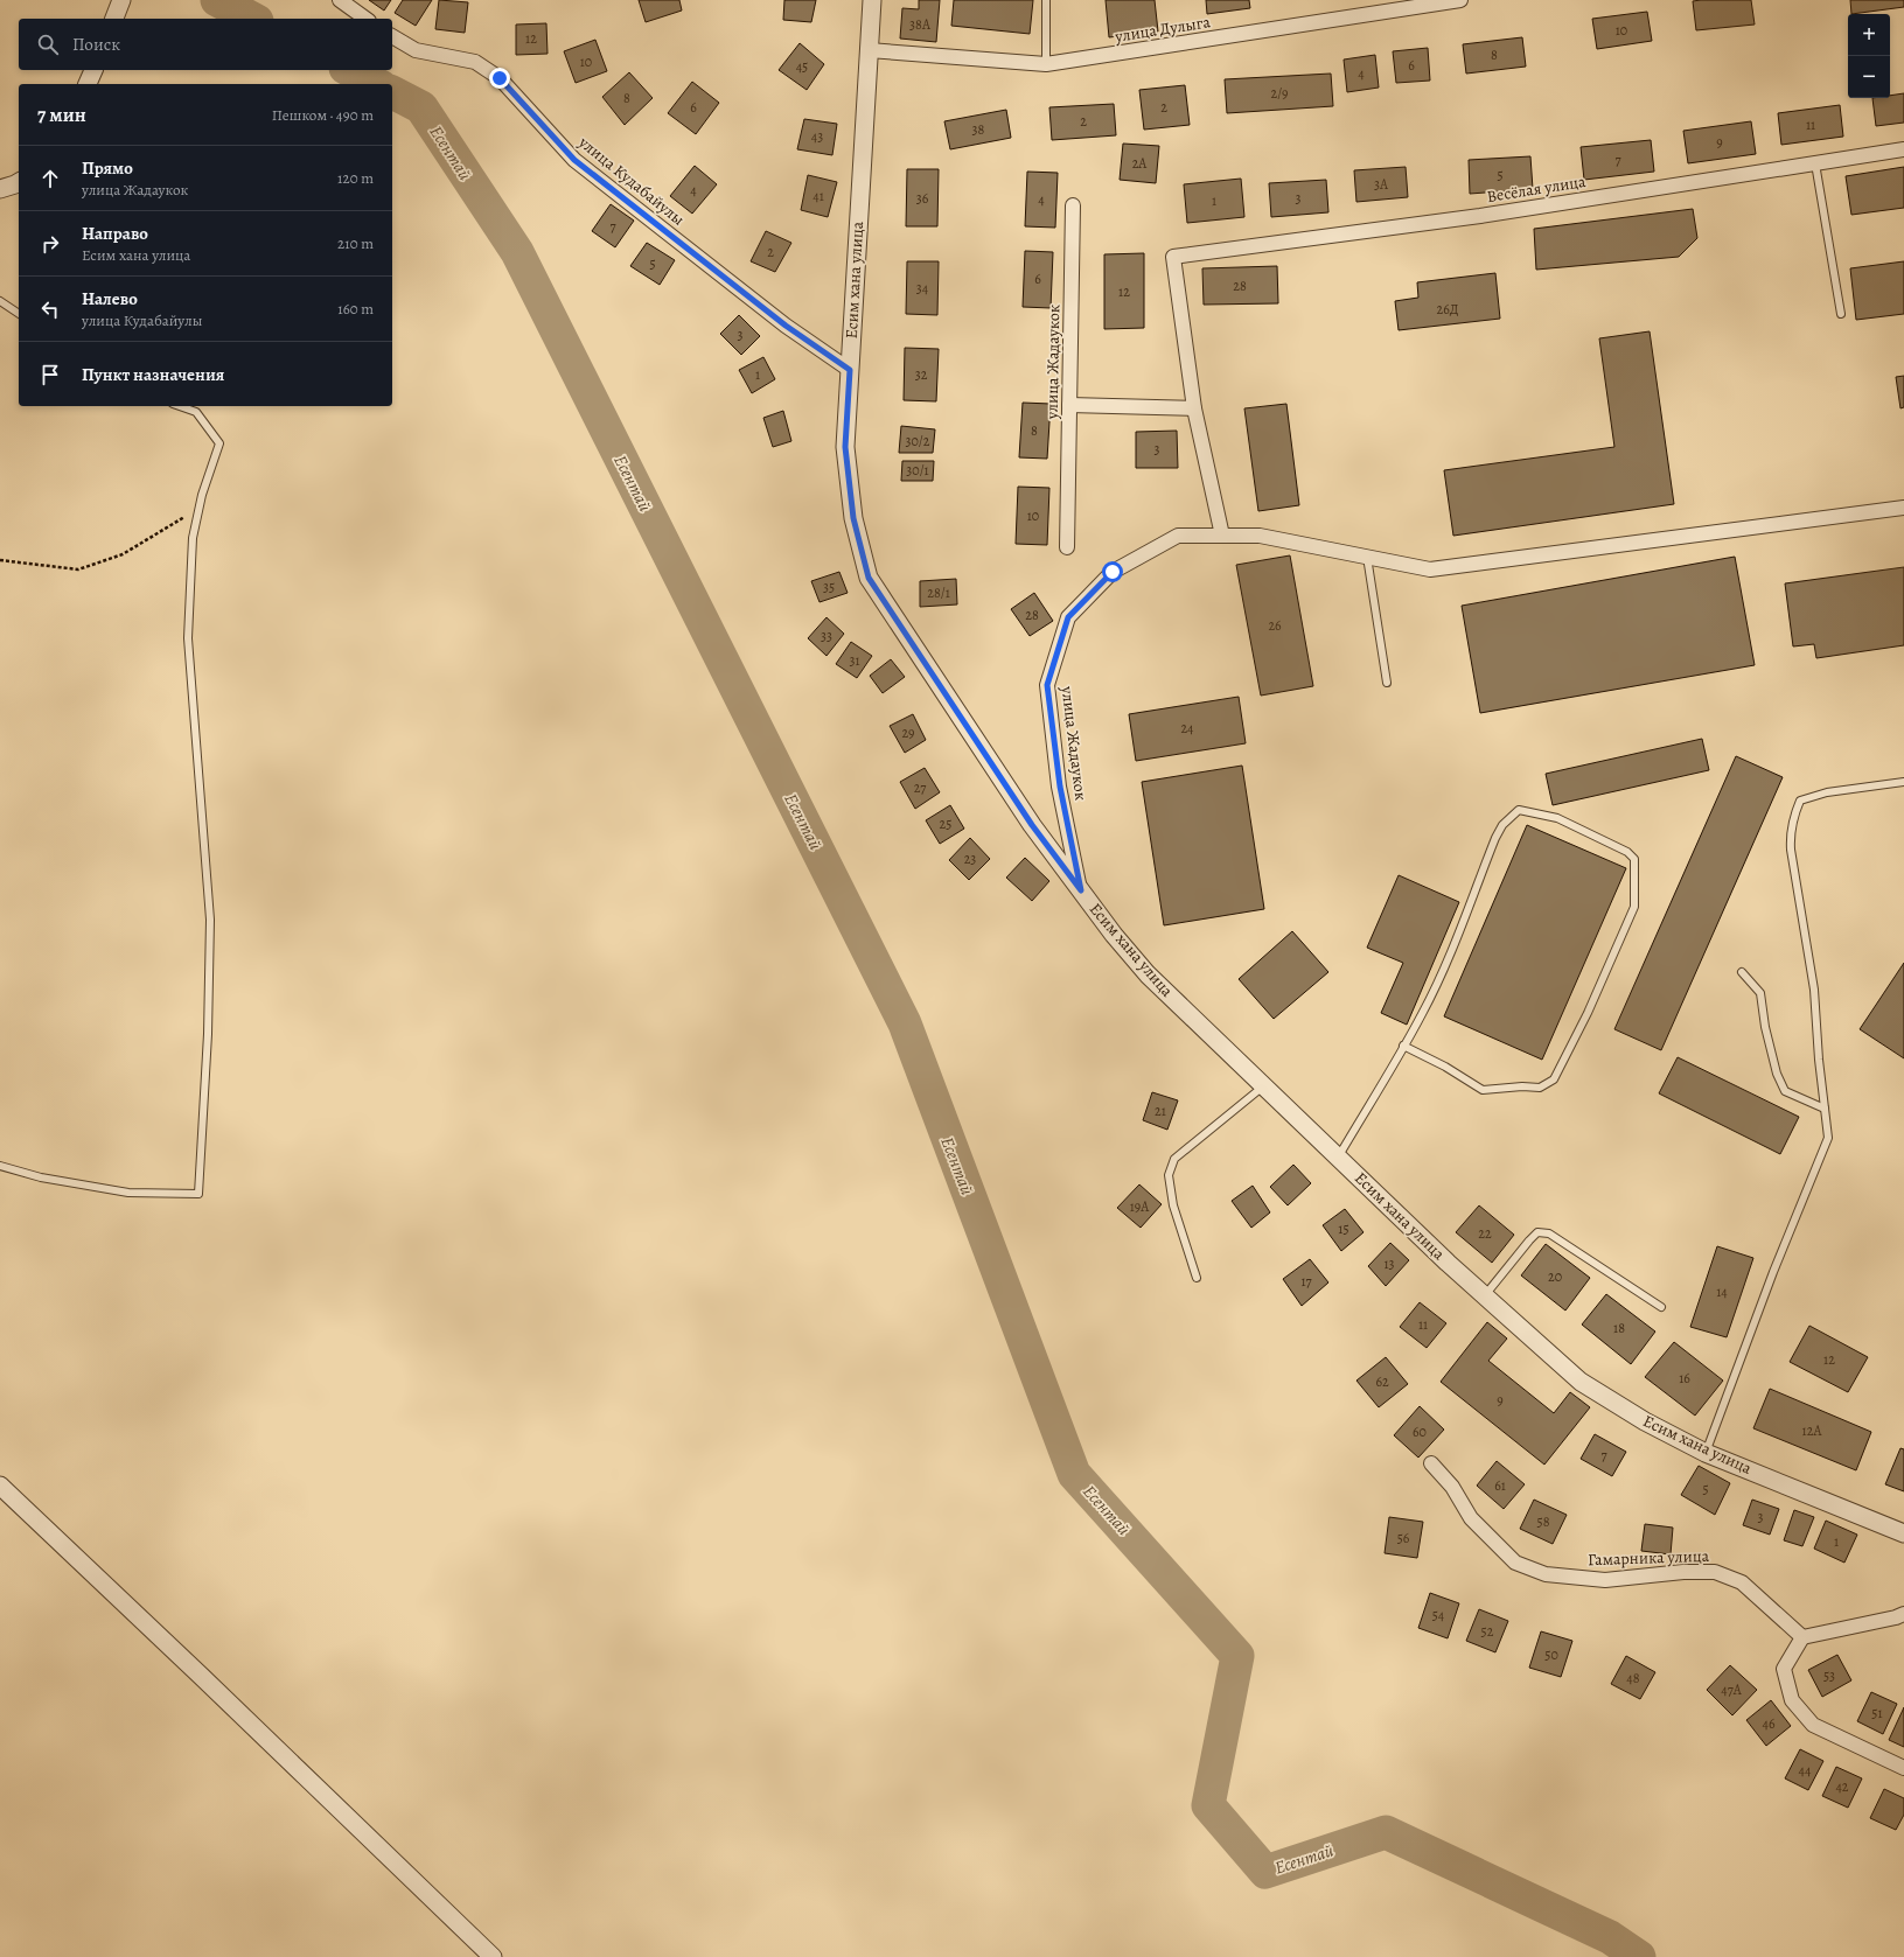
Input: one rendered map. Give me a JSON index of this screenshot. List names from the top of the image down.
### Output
{
  "streets": {
    "street": [
      "улица Дулыга",
      "улица Кудабайулы",
      "Весёлая улица",
      "Есим хана улица",
      "улица Жадаукок",
      "Гамарника улица"
    ]
  },
  "crossings": [
    ["улица Дулыга", "Есим хана улица"],
    ["улица Кудабайулы", "Есим хана улица"],
    ["Есим хана улица", "улица Жадаукок"]
  ],
  "water": ["Есентай"],
  "house_numbers": [
    "38А",
    "10",
    "12",
    "8",
    "10",
    "6",
    "45",
    "4",
    "2/9",
    "8",
    "6",
    "2",
    "2",
    "11",
    "38",
    "43",
    "9",
    "7",
    "2А",
    "5",
    "3А",
    "4",
    "41",
    "36",
    "3",
    "4",
    "1",
    "7",
    "2",
    "5",
    "6",
    "28",
    "34",
    "12",
    "26Д",
    "3",
    "1",
    "32",
    "8",
    "30/2",
    "3",
    "30/1",
    "10",
    "35",
    "28/1",
    "28",
    "26",
    "33",
    "31",
    "24",
    "29",
    "27",
    "25",
    "23",
    "21",
    "19А",
    "15",
    "22",
    "13",
    "20",
    "17",
    "14",
    "11",
    "18",
    "12",
    "16",
    "62",
    "9",
    "12А",
    "60",
    "7",
    "61",
    "5",
    "3",
    "58",
    "56",
    "1",
    "54",
    "52",
    "50",
    "53",
    "48",
    "47А",
    "51",
    "46",
    "44",
    "42"
  ],
  "page": {
    "map_buttons": ["+", "−"],
    "search": "Поиск",
    "heading": ["7 мин", "Пешком · 490 m"],
    "list": [
      ["Прямо", "улица Жадаукок", "120 m"],
      ["Направо", "Есим хана улица", "210 m"],
      ["Налево", "улица Кудабайулы", "160 m"],
      "Пункт назначения"
    ]
  }
}
